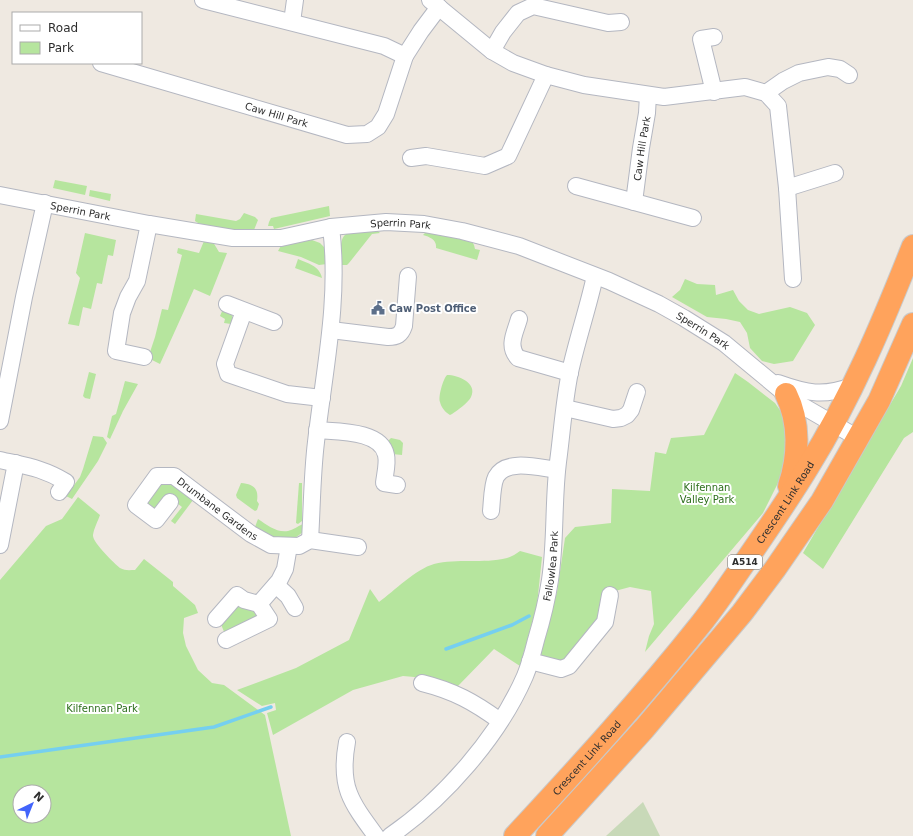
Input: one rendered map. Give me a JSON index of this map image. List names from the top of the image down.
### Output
{
  "streets": {
    "highway": ["Crescent Link Road", "A514"],
    "street": [
      "Caw Hill Park",
      "Sperrin Park",
      "Drumbane Gardens",
      "Fallowlea Park"
    ]
  },
  "crossings": [
    ["Sperrin Park", "Crescent Link Road"],
    ["Sperrin Park", "A514"],
    ["Sperrin Park", "Fallowlea Park"]
  ],
  "parks": ["Kilfennan Valley Park", "Kilfennan Park"],
  "places": {
    "public building": ["Caw Post Office"]
  },
  "legend": ["Road", "Park"],
  "north": "top right"
}
